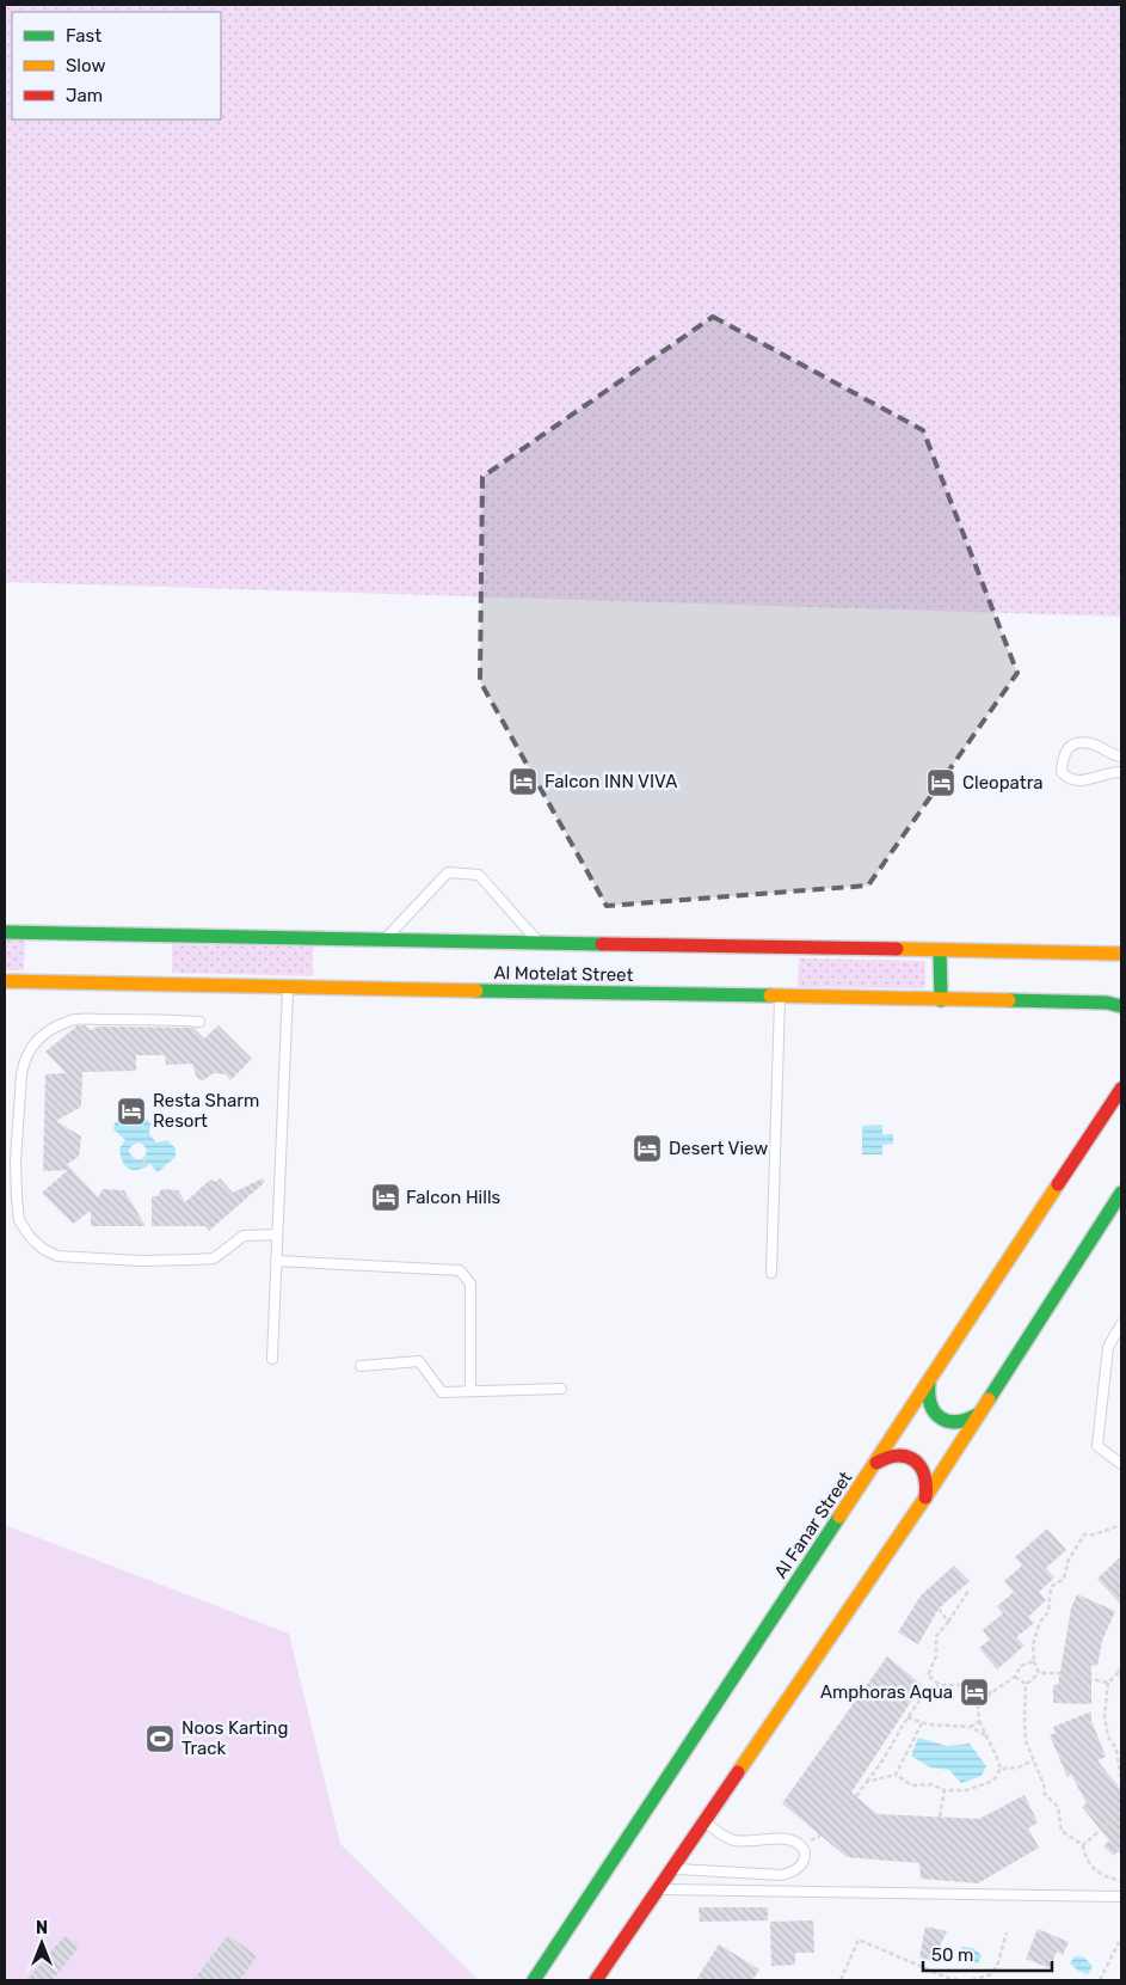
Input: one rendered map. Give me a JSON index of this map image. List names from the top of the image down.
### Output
{
  "streets": {
    "street": ["Al Motelat Street", "Al Fanar Street"]
  },
  "places": {
    "hotel": [
      "Falcon INN VIVA",
      "Cleopatra",
      "Resta Sharm Resort",
      "Desert View",
      "Falcon Hills",
      "Amphoras Aqua"
    ],
    "sports": ["Noos Karting Track"]
  },
  "legend": ["Fast", "Slow", "Jam"],
  "scale_bar": "50 m",
  "north": "top"
}
